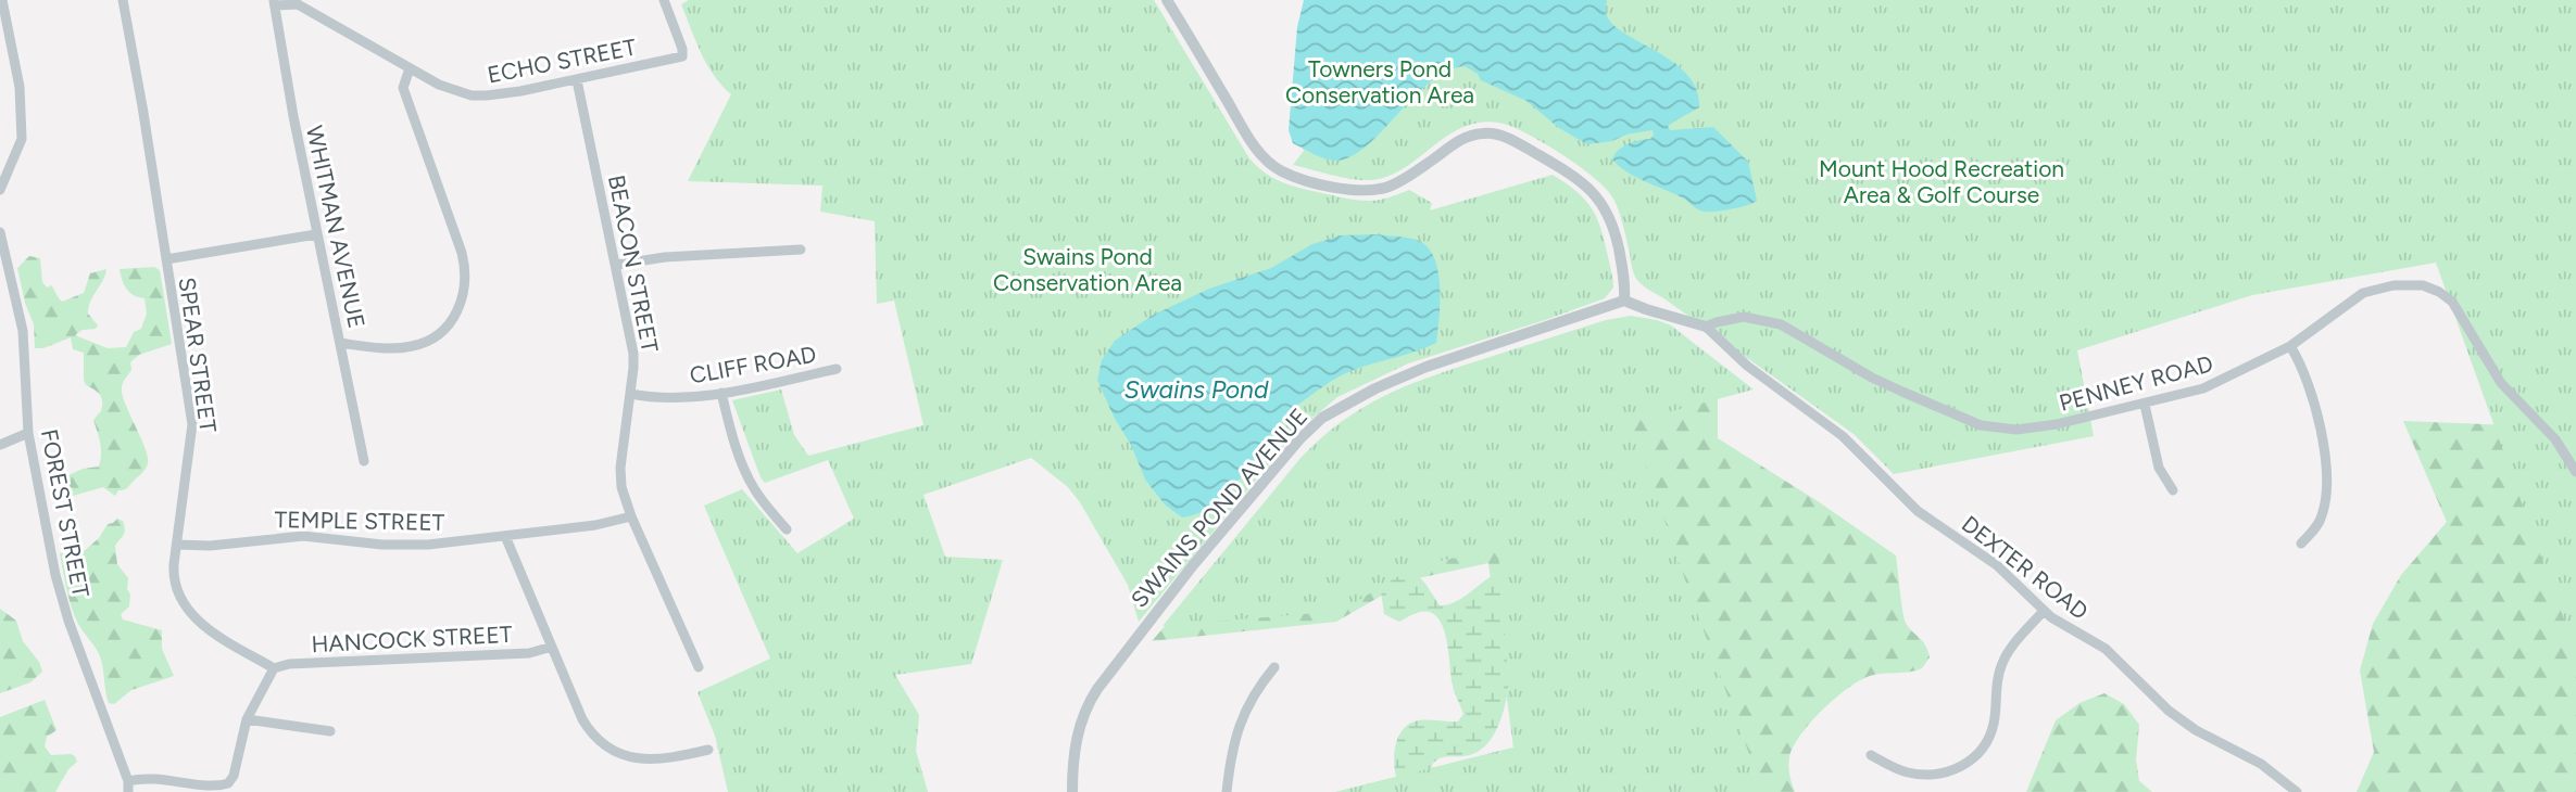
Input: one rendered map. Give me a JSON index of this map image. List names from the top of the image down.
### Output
{
  "streets": {
    "street": [
      "ECHO STREET",
      "WHITMAN AVENUE",
      "BEACON STREET",
      "SPEAR STREET",
      "CLIFF ROAD",
      "PENNEY ROAD",
      "SWAINS POND AVENUE",
      "FOREST STREET",
      "TEMPLE STREET",
      "DEXTER ROAD",
      "HANCOCK STREET"
    ]
  },
  "crossings": [
    ["ECHO STREET", "WHITMAN AVENUE"],
    ["ECHO STREET", "BEACON STREET"],
    ["BEACON STREET", "CLIFF ROAD"],
    ["BEACON STREET", "TEMPLE STREET"],
    ["SPEAR STREET", "TEMPLE STREET"],
    ["SPEAR STREET", "HANCOCK STREET"],
    ["PENNEY ROAD", "DEXTER ROAD"]
  ],
  "water": ["Swains Pond"],
  "parks": ["Towners Pond Conservation Area", "Mount Hood Recreation Area & Golf Course", "Swains Pond Conservation Area"]
}
